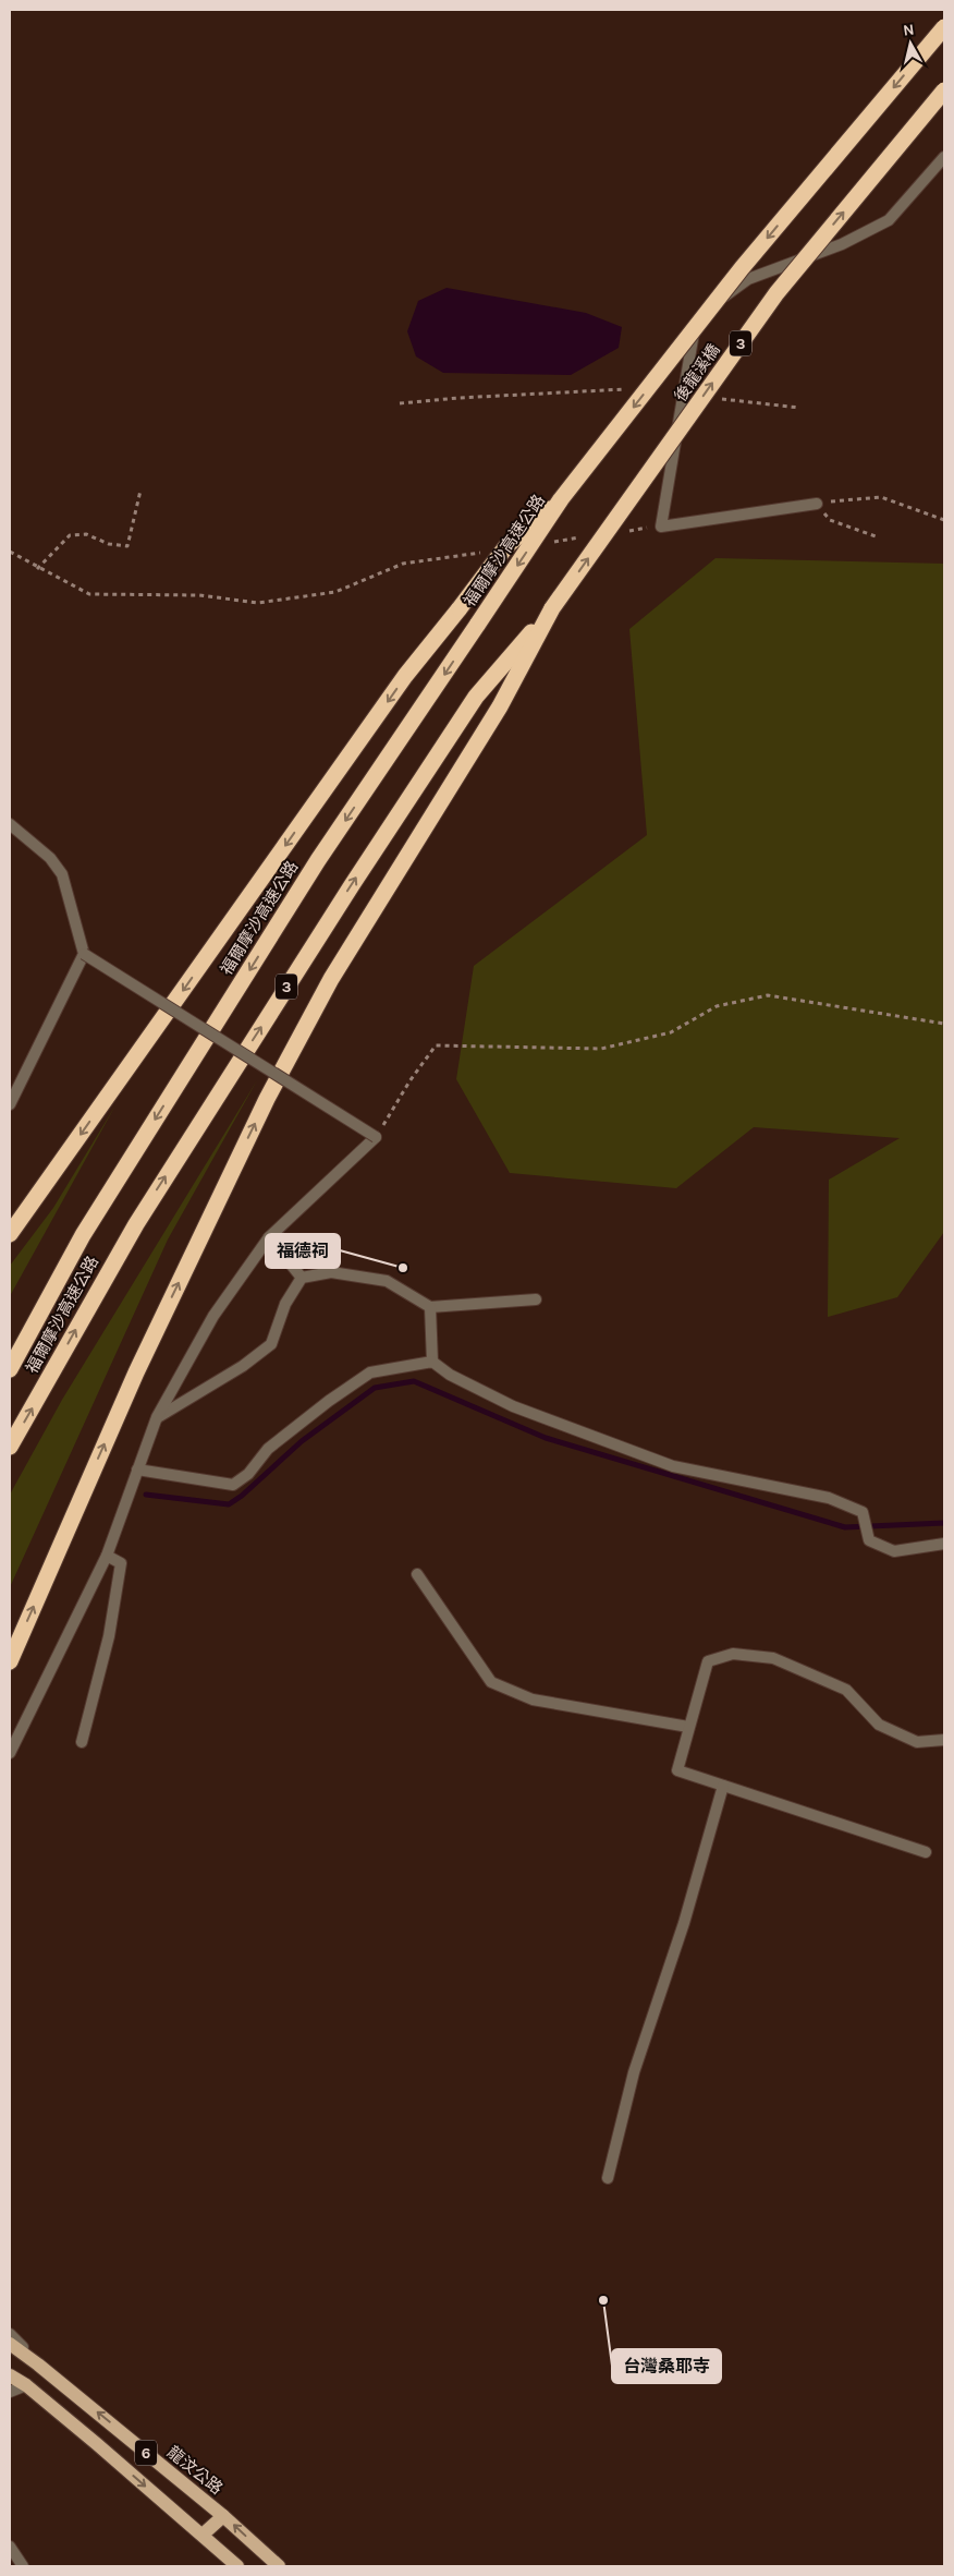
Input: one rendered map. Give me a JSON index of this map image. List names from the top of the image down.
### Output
{
  "streets": {
    "highway": ["3", "後龍溪橋", "福爾摩沙高速公路"],
    "main road": ["6", "龍汶公路"]
  },
  "crossings": [
    ["後龍溪橋", "福爾摩沙高速公路"]
  ],
  "places": ["福德祠", "台灣桑耶寺"],
  "north": "top"
}
